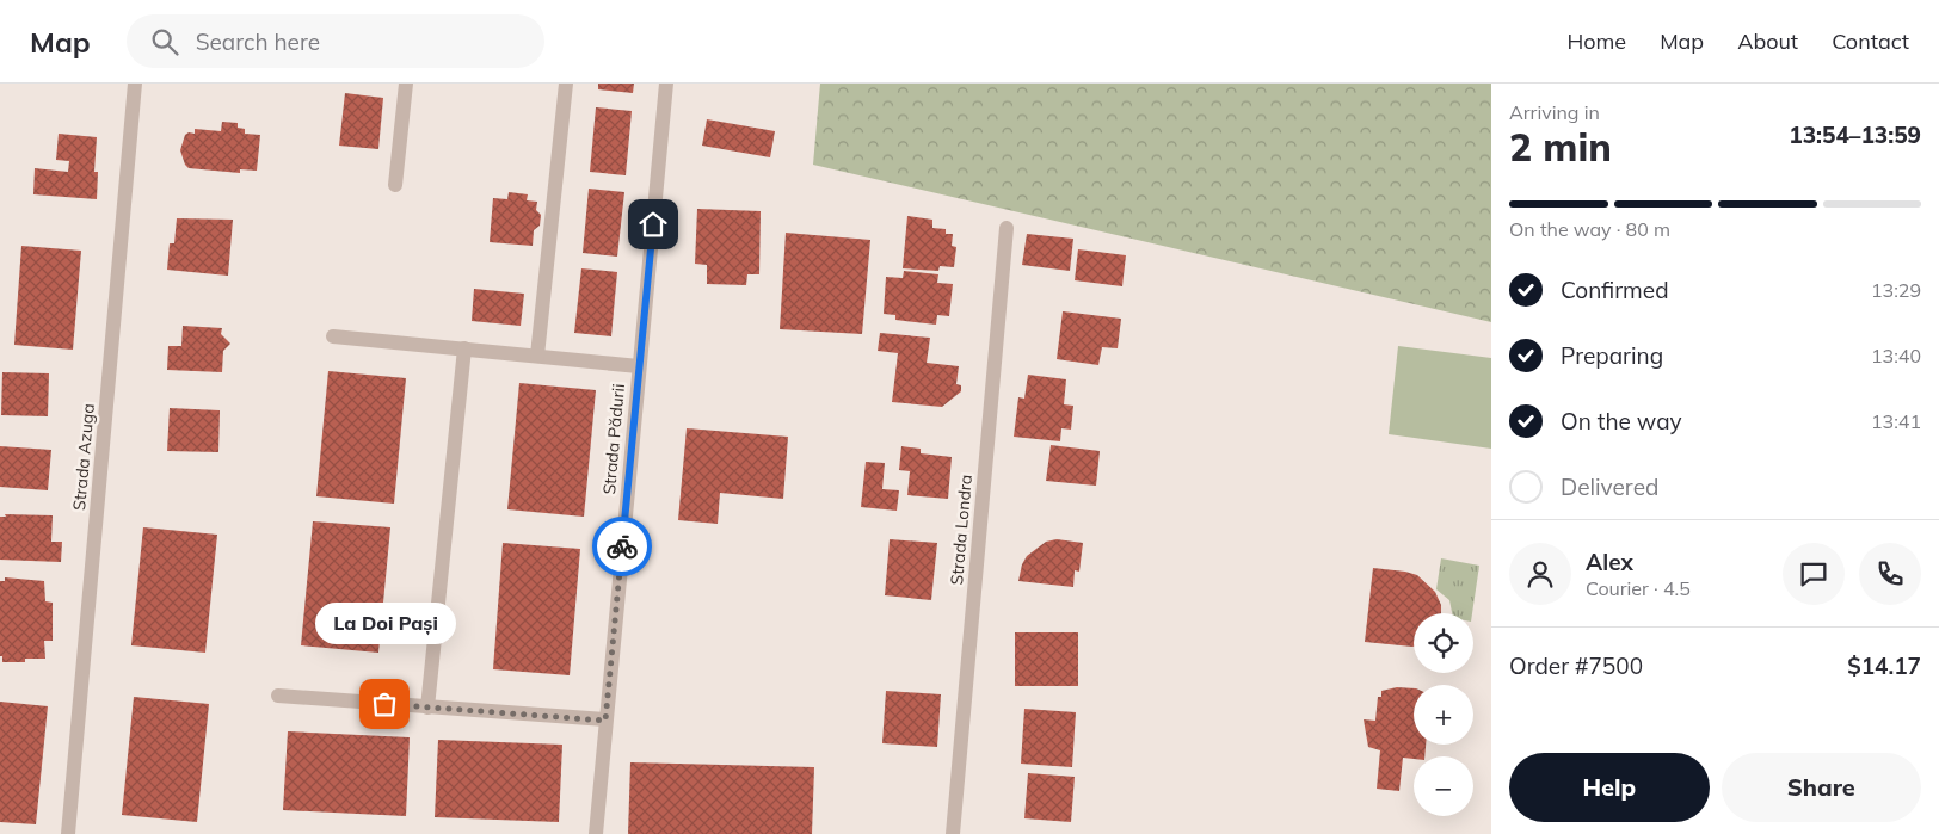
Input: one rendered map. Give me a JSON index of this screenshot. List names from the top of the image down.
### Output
{
  "streets": {
    "street": ["Strada Pădurii", "Strada Azuga", "Strada Londra"]
  },
  "places": ["La Doi Pași"],
  "page": {
    "header": "Map",
    "search": "Search here",
    "nav": [
      "Home",
      "Map",
      "About",
      "Contact"
    ],
    "heading": ["2 min", "Arriving in", "13:54–13:59"],
    "panel": [
      "Alex",
      "Courier · 4.5",
      "Order #7500",
      "$14.17"
    ],
    "bar": "On the way · 80 m",
    "list": [
      ["Confirmed", "13:29"],
      ["Preparing", "13:40"],
      ["On the way", "13:41"],
      "Delivered"
    ],
    "bubble": "La Doi Pași",
    "map_buttons": ["+", "−"],
    "buttons": ["Help", "Share"]
  }
}
